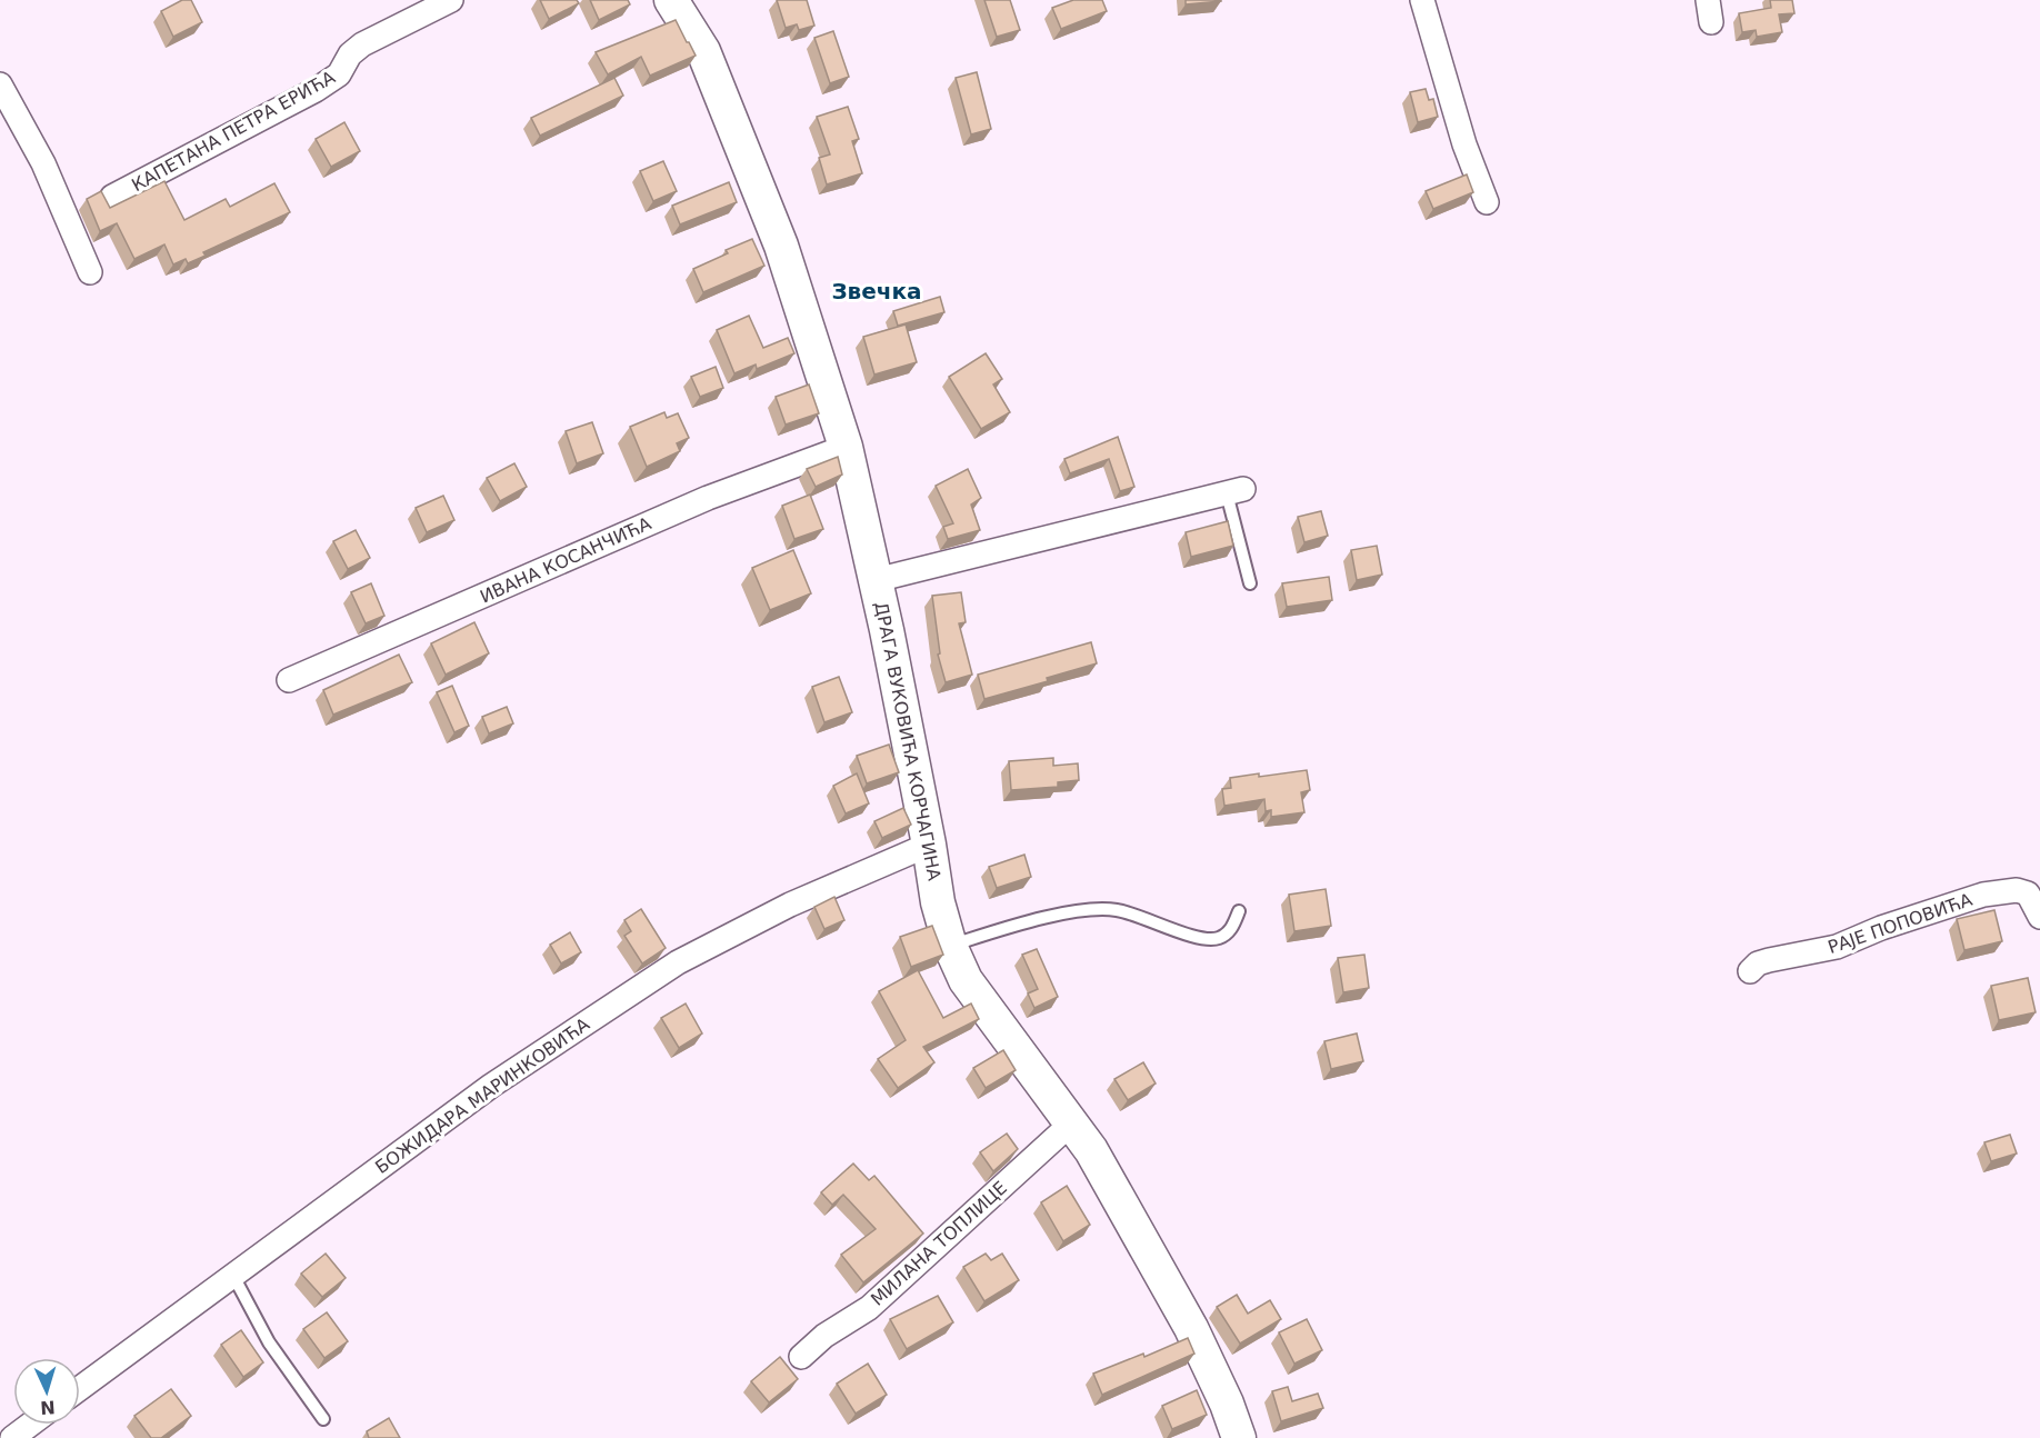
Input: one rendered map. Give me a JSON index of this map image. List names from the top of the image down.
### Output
{
  "streets": {
    "street": [
      "КАПЕТАНА ПЕТРА ЕРИЋА",
      "ИВАНА КОСАНЧИЋА",
      "ДРАГА ВУКОВИЋА КОРЧАГИНА",
      "РАЈЕ ПОПОВИЋА",
      "БОЖИДАРА МАРИНКОВИЋА",
      "МИЛАНА ТОПЛИЦЕ"
    ]
  },
  "crossings": [
    ["ИВАНА КОСАНЧИЋА", "ДРАГА ВУКОВИЋА КОРЧАГИНА"],
    ["ДРАГА ВУКОВИЋА КОРЧАГИНА", "БОЖИДАРА МАРИНКОВИЋА"],
    ["ДРАГА ВУКОВИЋА КОРЧАГИНА", "МИЛАНА ТОПЛИЦЕ"]
  ],
  "districts": ["Звечка"],
  "north": "bottom"
}
